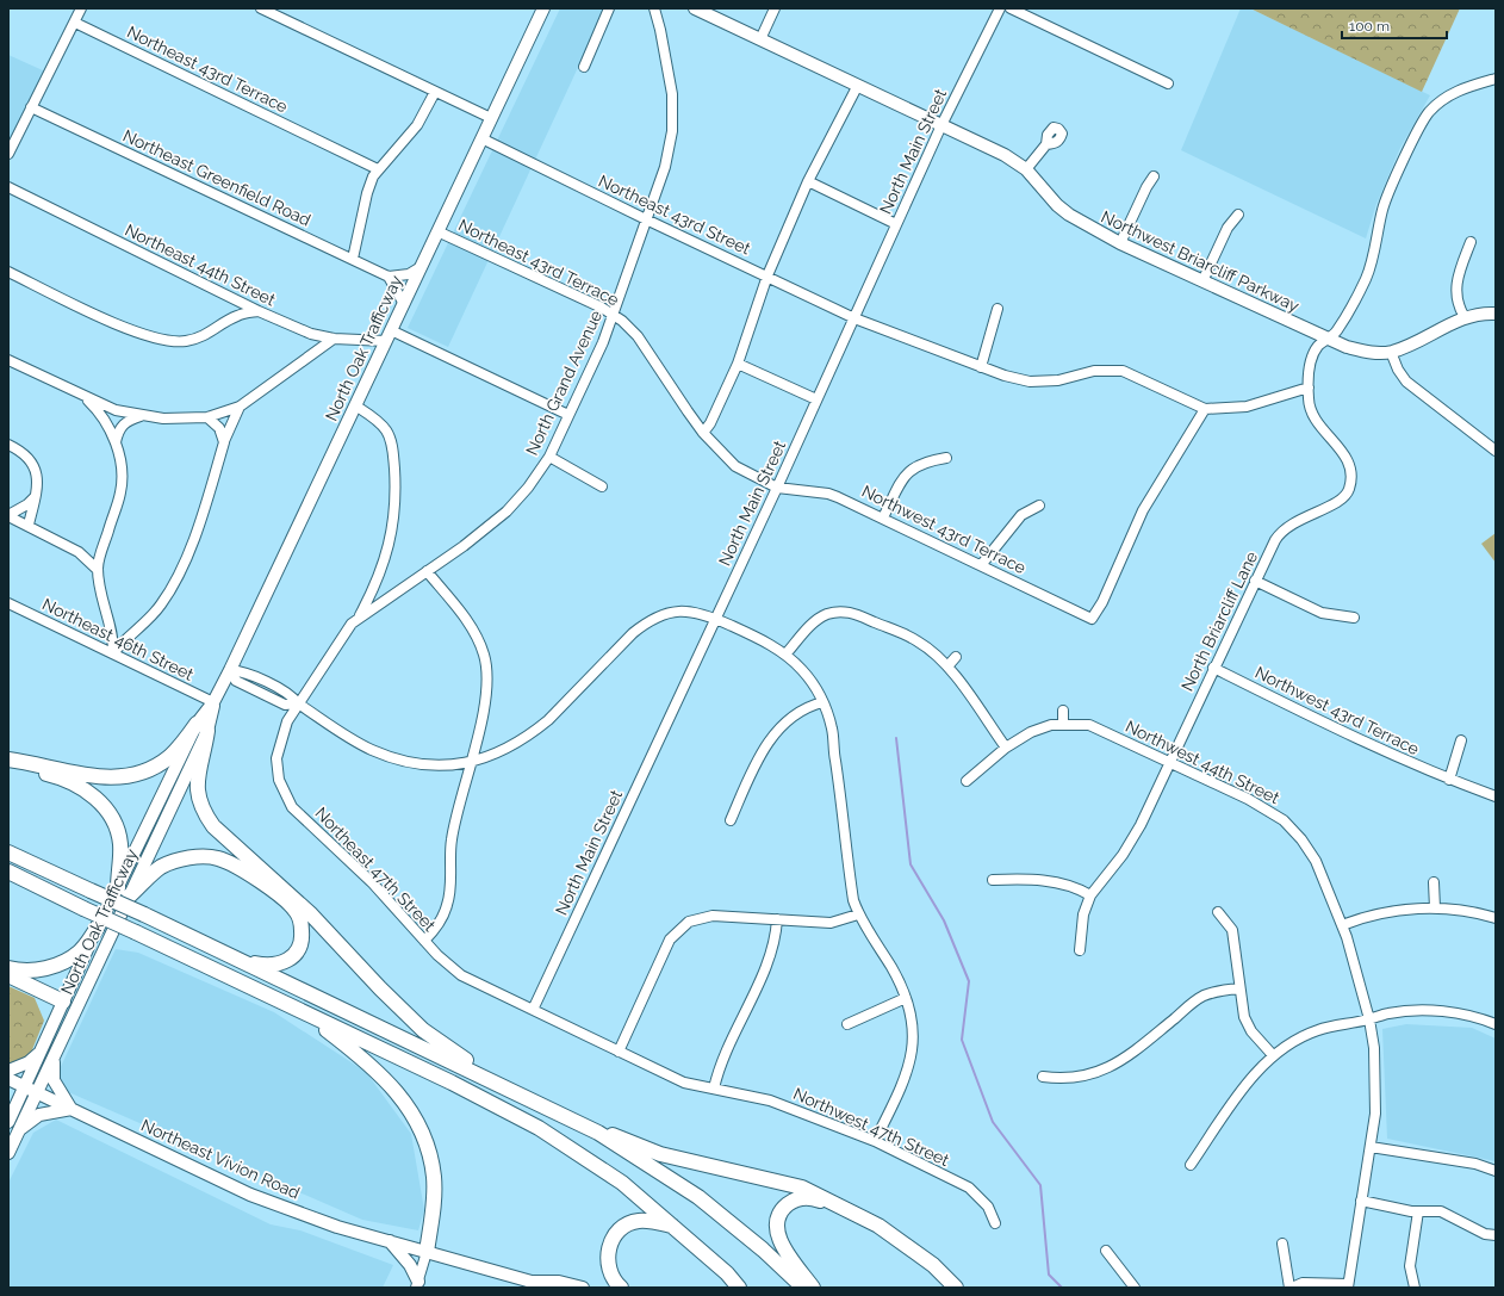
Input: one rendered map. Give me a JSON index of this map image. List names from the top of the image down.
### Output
{
  "streets": {
    "main road": ["Northwest Briarcliff Parkway", "North Oak Trafficway", "Northeast Vivion Road"],
    "street": [
      "Northeast 43rd Terrace",
      "North Main Street",
      "Northeast Greenfield Road",
      "Northeast 43rd Street",
      "Northeast 44th Street",
      "North Grand Avenue",
      "Northwest 43rd Terrace",
      "North Briarcliff Lane",
      "Northeast 46th Street",
      "Northwest 44th Street",
      "Northeast 47th Street",
      "Northwest 47th Street"
    ]
  },
  "crossings": [
    ["Northeast 43rd Terrace", "North Main Street"],
    ["Northeast 43rd Terrace", "North Oak Trafficway"],
    ["Northeast 43rd Terrace", "North Grand Avenue"],
    ["Northeast 43rd Terrace", "Northwest 43rd Terrace"],
    ["North Main Street", "Northeast 43rd Street"],
    ["North Main Street", "Northwest Briarcliff Parkway"],
    ["North Main Street", "Northwest 43rd Terrace"],
    ["North Main Street", "Northeast 47th Street"],
    ["North Main Street", "Northwest 47th Street"],
    ["Northeast 43rd Street", "North Oak Trafficway"],
    ["Northeast 43rd Street", "North Grand Avenue"],
    ["Northeast 43rd Street", "Northwest 43rd Terrace"],
    ["Northwest Briarcliff Parkway", "North Briarcliff Lane"],
    ["Northeast 44th Street", "North Oak Trafficway"],
    ["Northeast 44th Street", "North Grand Avenue"],
    ["North Oak Trafficway", "Northeast 46th Street"],
    ["North Oak Trafficway", "Northeast Vivion Road"],
    ["North Grand Avenue", "Northeast 47th Street"],
    ["Northwest 43rd Terrace", "North Briarcliff Lane"],
    ["North Briarcliff Lane", "Northwest 44th Street"],
    ["Northeast 47th Street", "Northwest 47th Street"]
  ],
  "scale_bar": "100 m"
}
